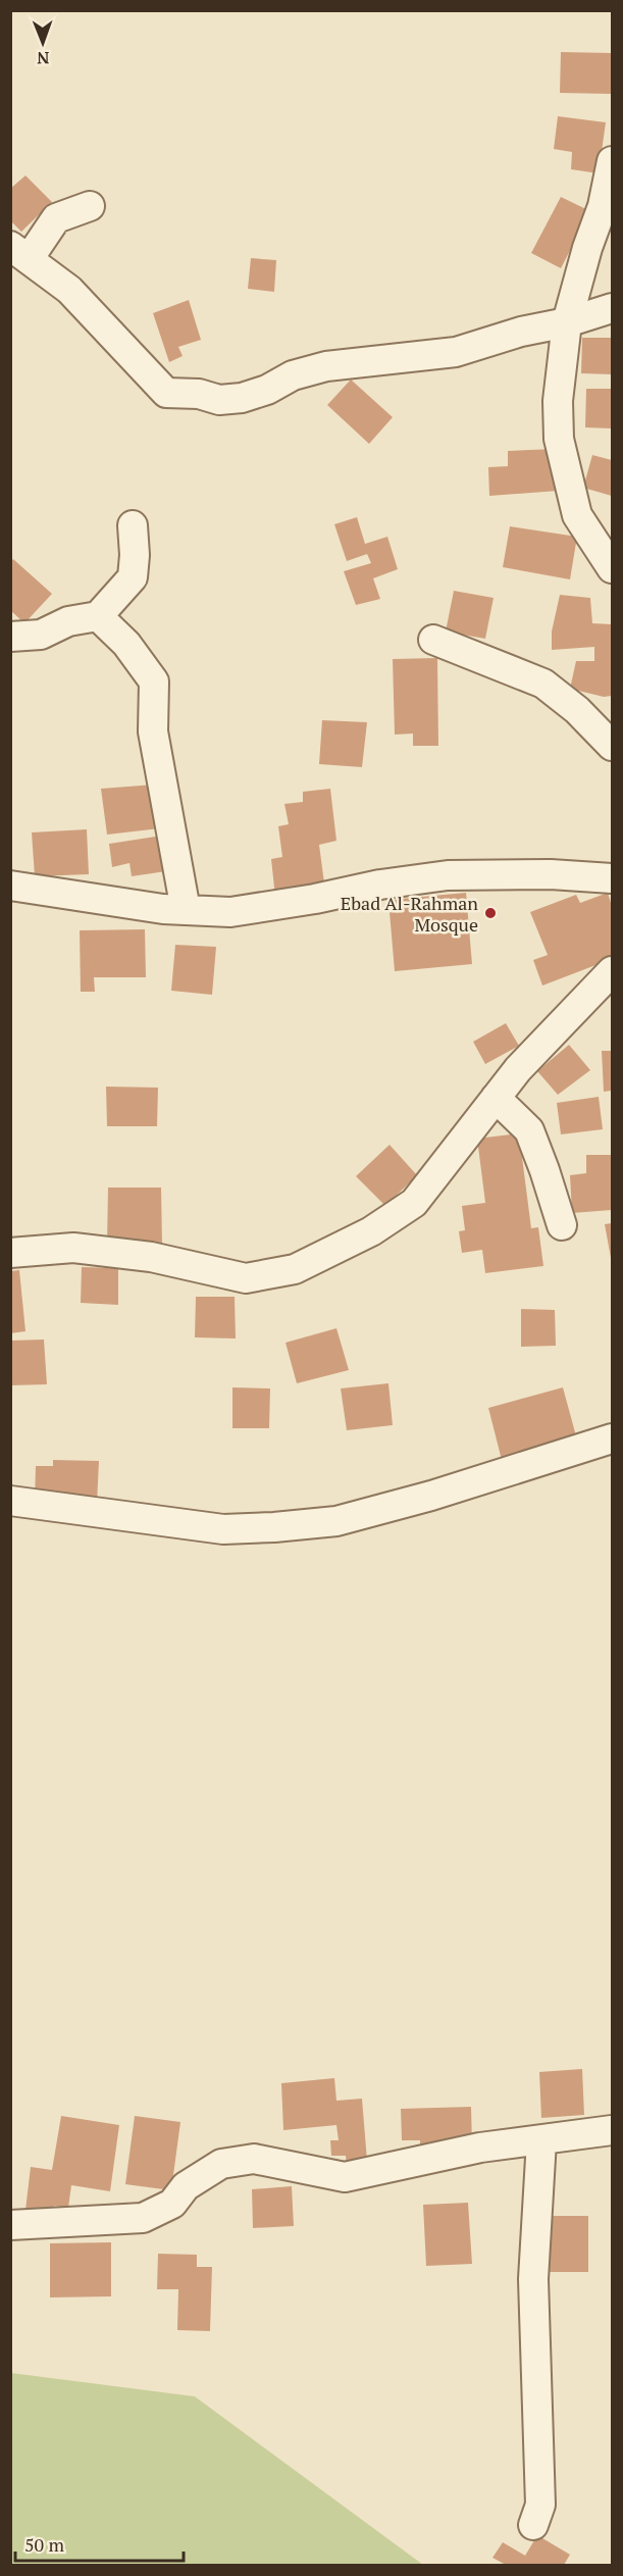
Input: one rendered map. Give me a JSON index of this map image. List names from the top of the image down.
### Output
{
  "places": ["Ebad Al-Rahman Mosque"],
  "scale_bar": "50 m",
  "north": "bottom"
}
